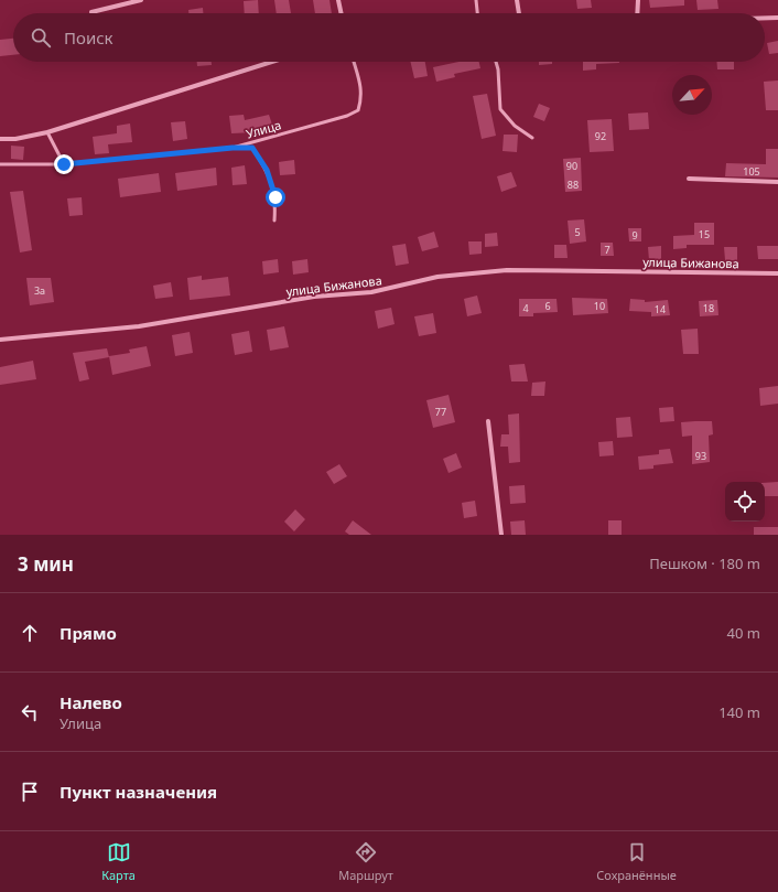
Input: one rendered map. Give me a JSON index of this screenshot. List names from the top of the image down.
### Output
{
  "streets": {
    "street": ["улица Бижанова"],
    "lane": ["Улица"]
  },
  "house_numbers": [
    "92",
    "90",
    "105",
    "88",
    "5",
    "15",
    "9",
    "7",
    "3а",
    "6",
    "10",
    "4",
    "18",
    "14",
    "77",
    "93"
  ],
  "north": "top right",
  "page": {
    "search": "Поиск",
    "heading": ["3 мин", "Пешком · 180 m"],
    "list": [
      ["Прямо", "40 m"],
      ["Налево", "Улица", "140 m"],
      "Пункт назначения"
    ],
    "nav": ["Карта", "Маршрут", "Сохранённые"]
  }
}
